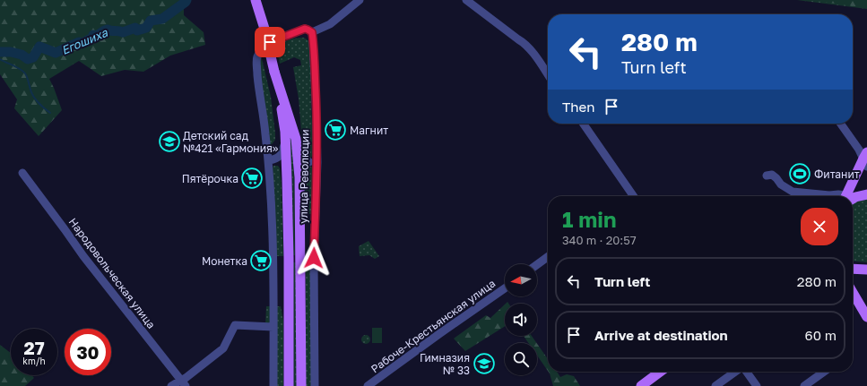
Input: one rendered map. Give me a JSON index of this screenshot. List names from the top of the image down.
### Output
{
  "streets": {
    "main road": ["улица Революции"],
    "street": ["Народовольческая улица", "Рабоче-Крестьянская улица"]
  },
  "water": ["Егошиха"],
  "places": {
    "supermarket": ["Магнит", "Пятёрочка", "Монетка"],
    "school or university": ["Детский сад №421 «Гармония»", "Гимназия № 33"],
    "sports": ["Фитанит"]
  },
  "north": "left",
  "page": {
    "turn": ["280 m", "Turn left"],
    "then": "Then",
    "heading": ["1 min", "340 m · 20:57"],
    "list": [
      {
        "name": "Turn left",
        "value": "280 m"
      },
      {
        "name": "Arrive at destination",
        "value": "60 m"
      }
    ],
    "speed": "27 km/h",
    "limit": "30"
  }
}
